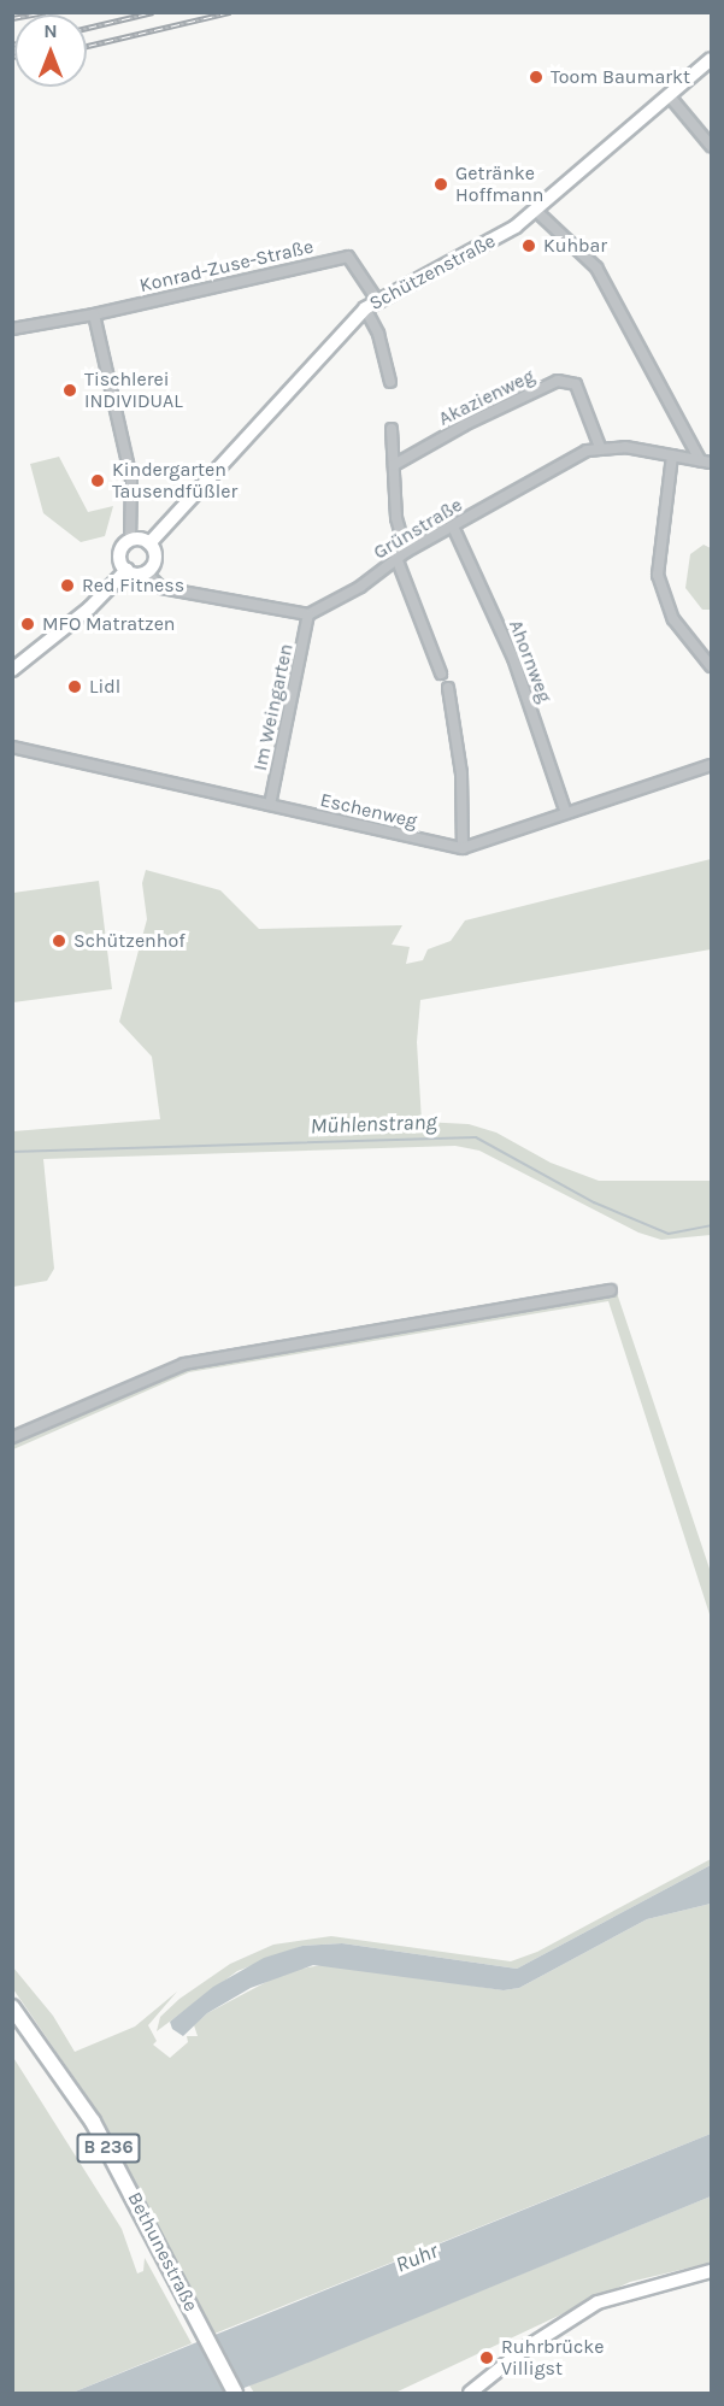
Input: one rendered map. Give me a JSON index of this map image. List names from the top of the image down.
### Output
{
  "streets": {
    "main road": ["Schützenstraße", "B 236", "Bethunestraße"],
    "street": [
      "Konrad-Zuse-Straße",
      "Akazienweg",
      "Grünstraße",
      "Ahornweg",
      "Im Weingarten",
      "Eschenweg"
    ]
  },
  "crossings": [
    ["Konrad-Zuse-Straße", "Schützenstraße"],
    ["Akazienweg", "Grünstraße"],
    ["Grünstraße", "Ahornweg"],
    ["Grünstraße", "Im Weingarten"],
    ["Im Weingarten", "Eschenweg"]
  ],
  "water": ["Mühlenstrang", "Ruhr"],
  "places": [
    "Toom Baumarkt",
    "Getränke Hoffmann",
    "Kuhbar",
    "Tischlerei INDIVIDUAL",
    "Kindergarten Tausendfüßler",
    "Red Fitness",
    "MFO Matratzen",
    "Lidl",
    "Schützenhof",
    "Ruhrbrücke Villigst"
  ],
  "north": "top"
}
